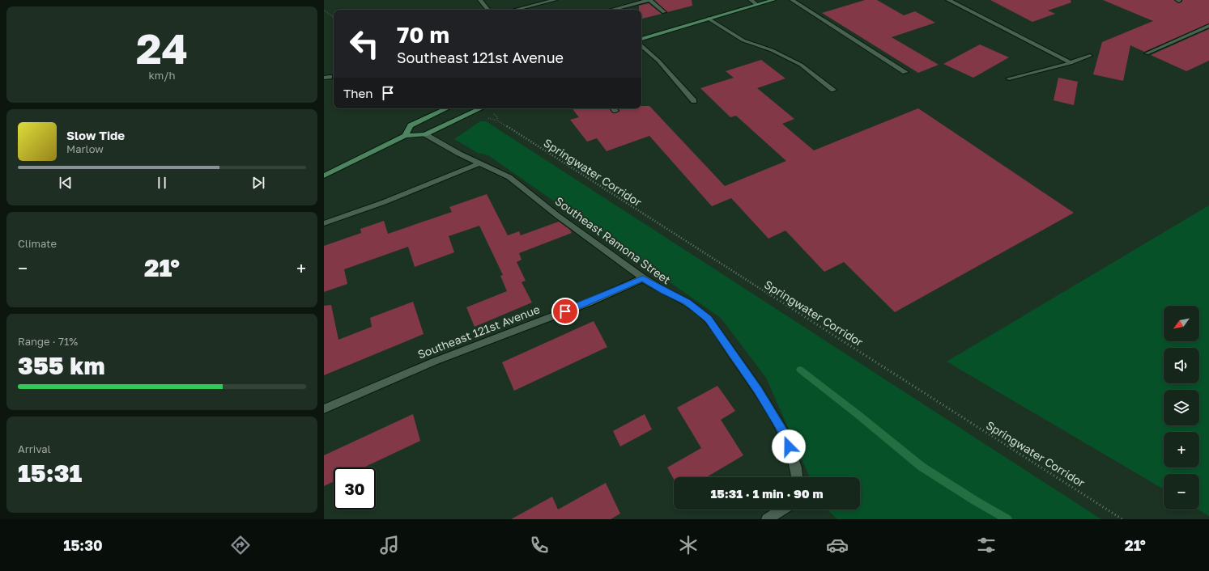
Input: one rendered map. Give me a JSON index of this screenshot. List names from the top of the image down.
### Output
{
  "streets": {
    "street": ["Southeast Ramona Street", "Southeast 121st Avenue"],
    "path": ["Springwater Corridor"]
  },
  "crossings": [
    ["Southeast Ramona Street", "Southeast 121st Avenue"]
  ],
  "north": "bottom left",
  "page": {
    "tile": [
      ["24", "km/h"],
      "Climate",
      ["Range · 71%", "355 km"],
      ["Arrival", "15:31"]
    ],
    "turn": ["70 m", "Southeast 121st Avenue"],
    "then": "Then",
    "song": ["Slow Tide", "Marlow"],
    "heat": ["−", "21°", "+"],
    "map_buttons": ["+", "−"],
    "limit": "30",
    "trip": "15:31 · 1 min · 90 m",
    "tabs": ["15:30", "21°"]
  }
}
